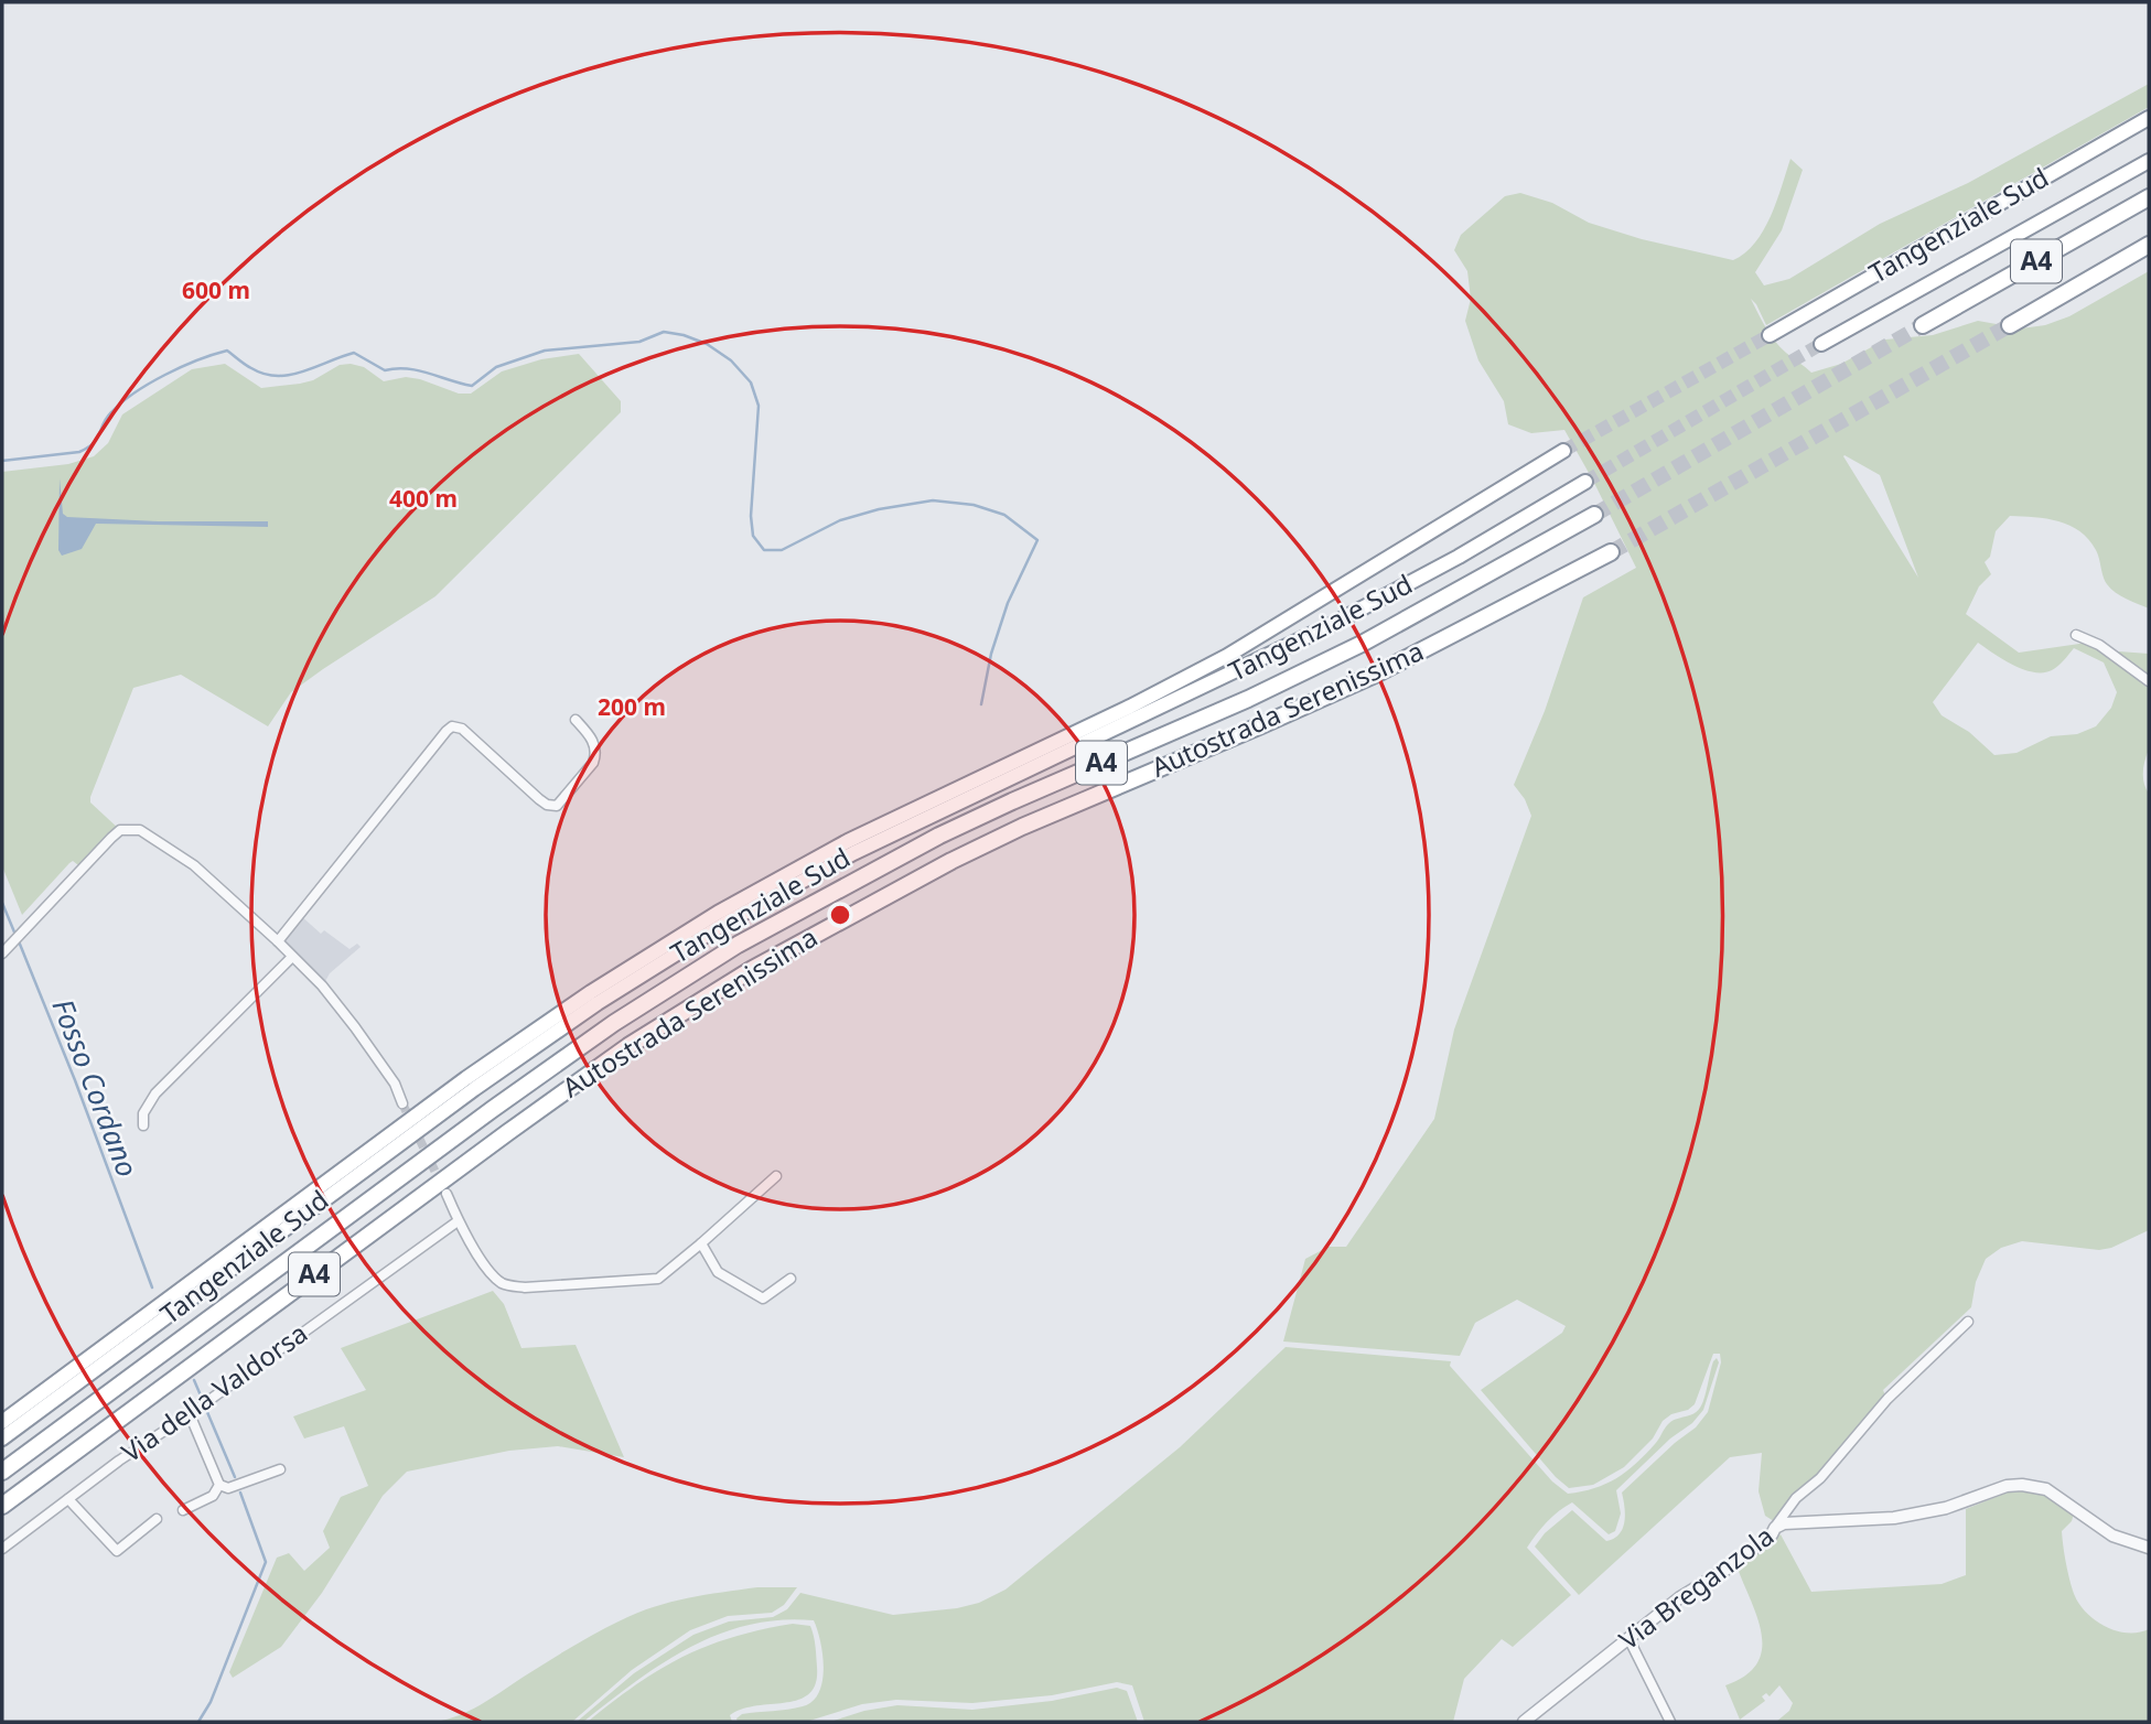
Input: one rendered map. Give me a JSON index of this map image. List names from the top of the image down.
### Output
{
  "streets": {
    "highway": ["Tangenziale Sud", "A4", "Autostrada Serenissima"],
    "street": ["Via della Valdorsa", "Via Breganzola"]
  },
  "water": ["Fosso Cordano"],
  "rings": ["600 m", "400 m", "200 m"]
}
